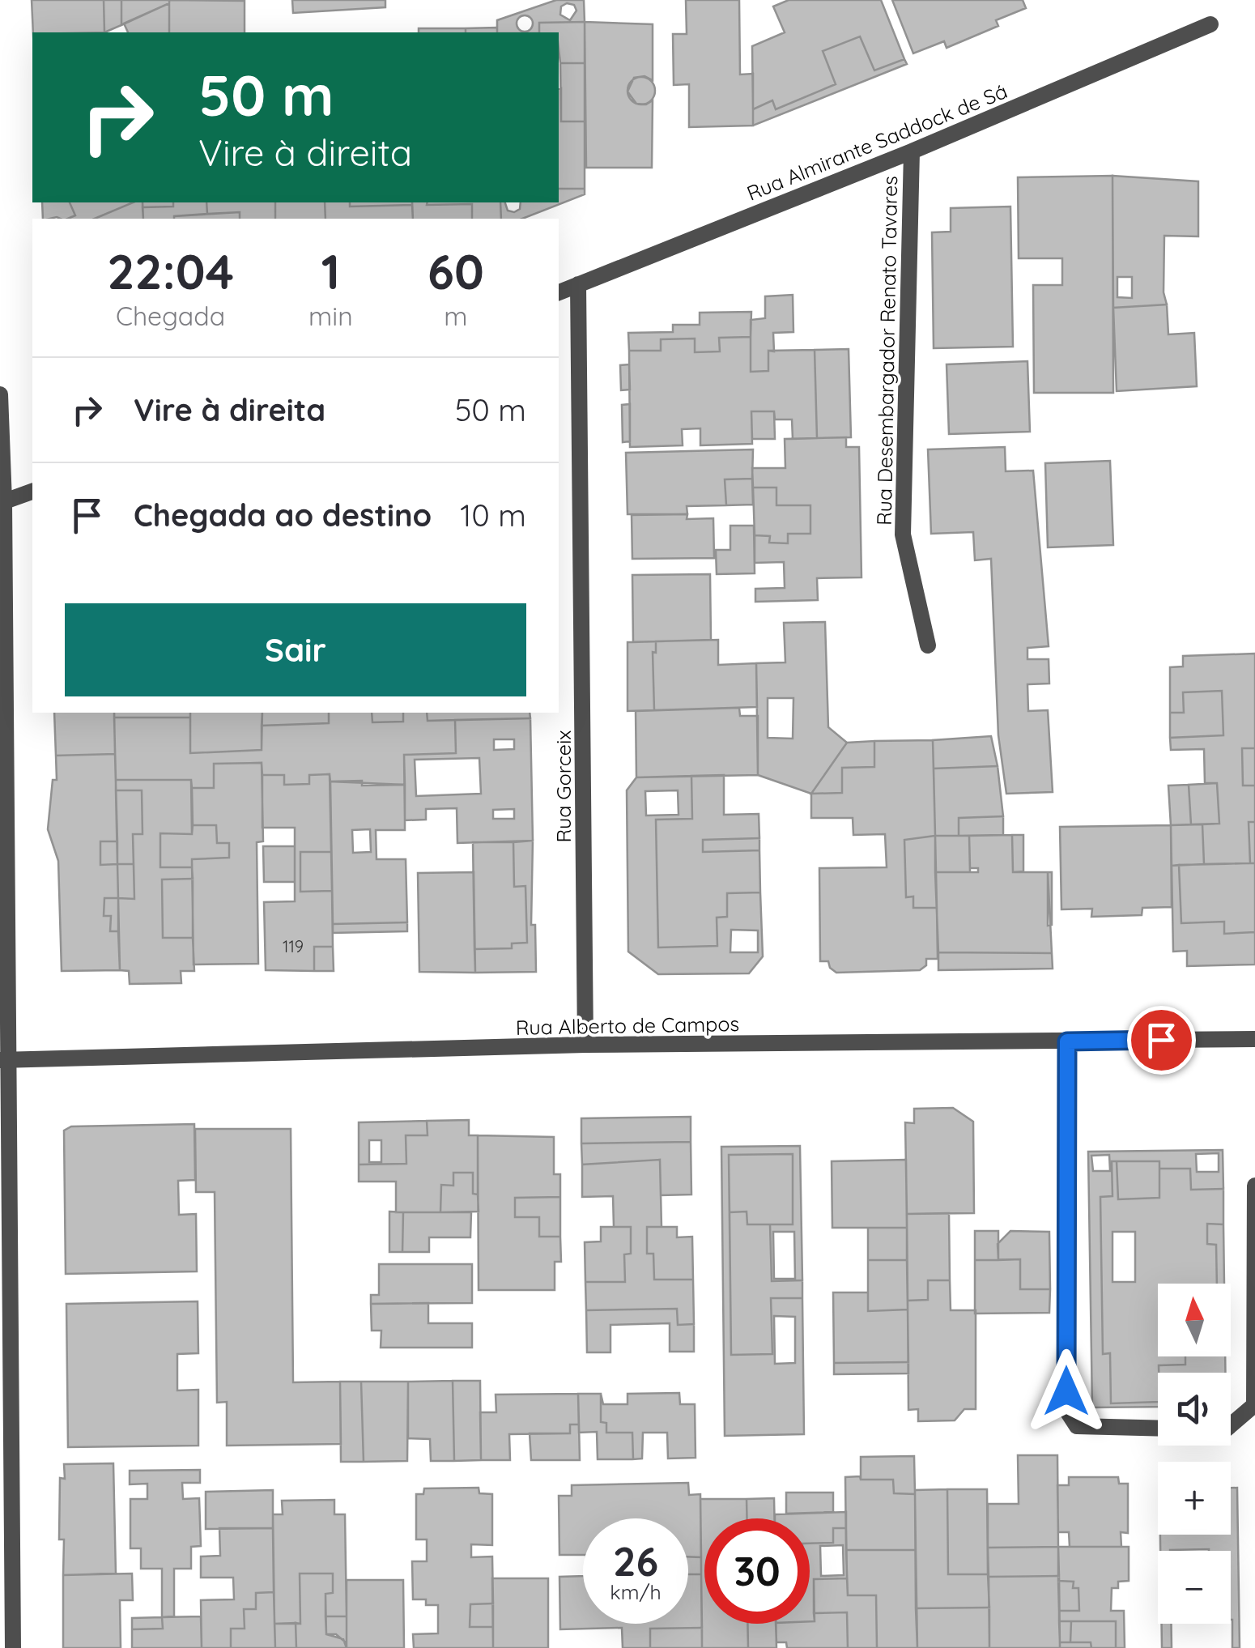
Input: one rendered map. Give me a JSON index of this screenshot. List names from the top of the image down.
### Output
{
  "streets": {
    "street": [
      "Rua Almirante Saddock de Sá",
      "Rua Desembargador Renato Tavares",
      "Rua Gorceix",
      "Rua Alberto de Campos"
    ]
  },
  "crossings": [
    ["Rua Almirante Saddock de Sá", "Rua Desembargador Renato Tavares"],
    ["Rua Almirante Saddock de Sá", "Rua Gorceix"],
    ["Rua Gorceix", "Rua Alberto de Campos"]
  ],
  "house_numbers": ["119"],
  "north": "top",
  "page": {
    "turn": ["50 m", "Vire à direita"],
    "eta": [
      "22:04",
      "Chegada",
      "1",
      "min",
      "60",
      "m"
    ],
    "list": [
      {
        "name": "Vire à direita",
        "value": "50 m"
      },
      {
        "name": "Chegada ao destino",
        "value": "10 m"
      }
    ],
    "buttons": "Sair",
    "map_buttons": ["+", "−"],
    "speed": "26 km/h",
    "limit": "30"
  }
}
